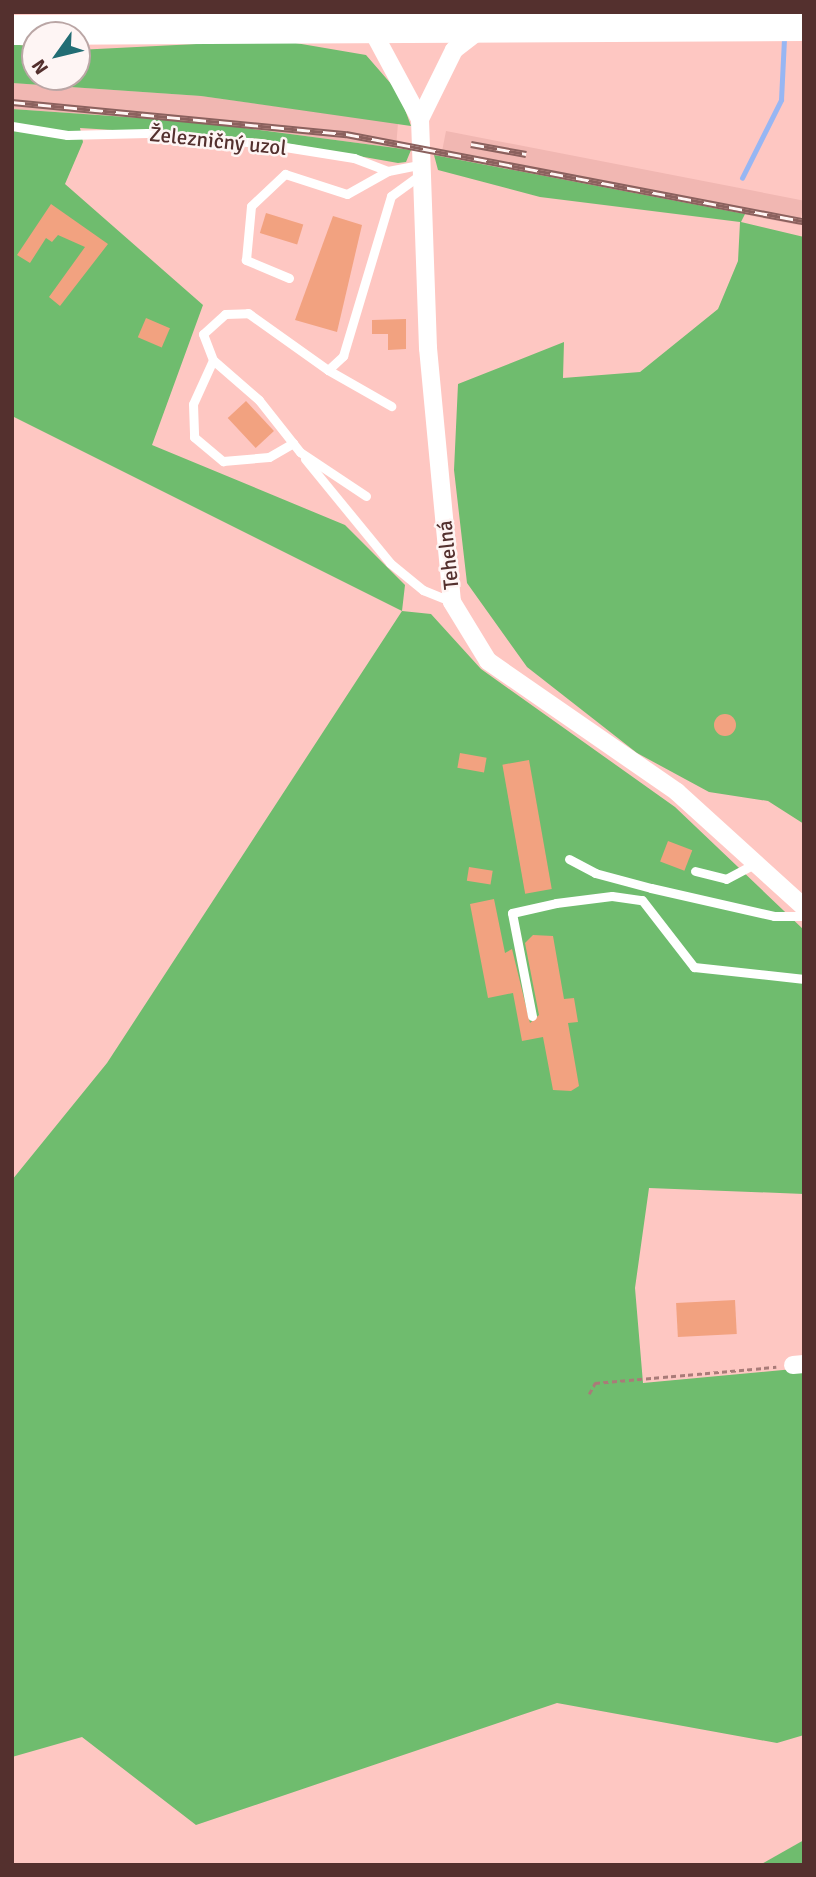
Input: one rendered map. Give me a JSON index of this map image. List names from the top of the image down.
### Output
{
  "streets": {
    "street": ["Tehelná"],
    "lane": ["Železničný uzol"]
  },
  "crossings": [
    ["Železničný uzol", "Tehelná"]
  ],
  "north": "bottom left"
}
